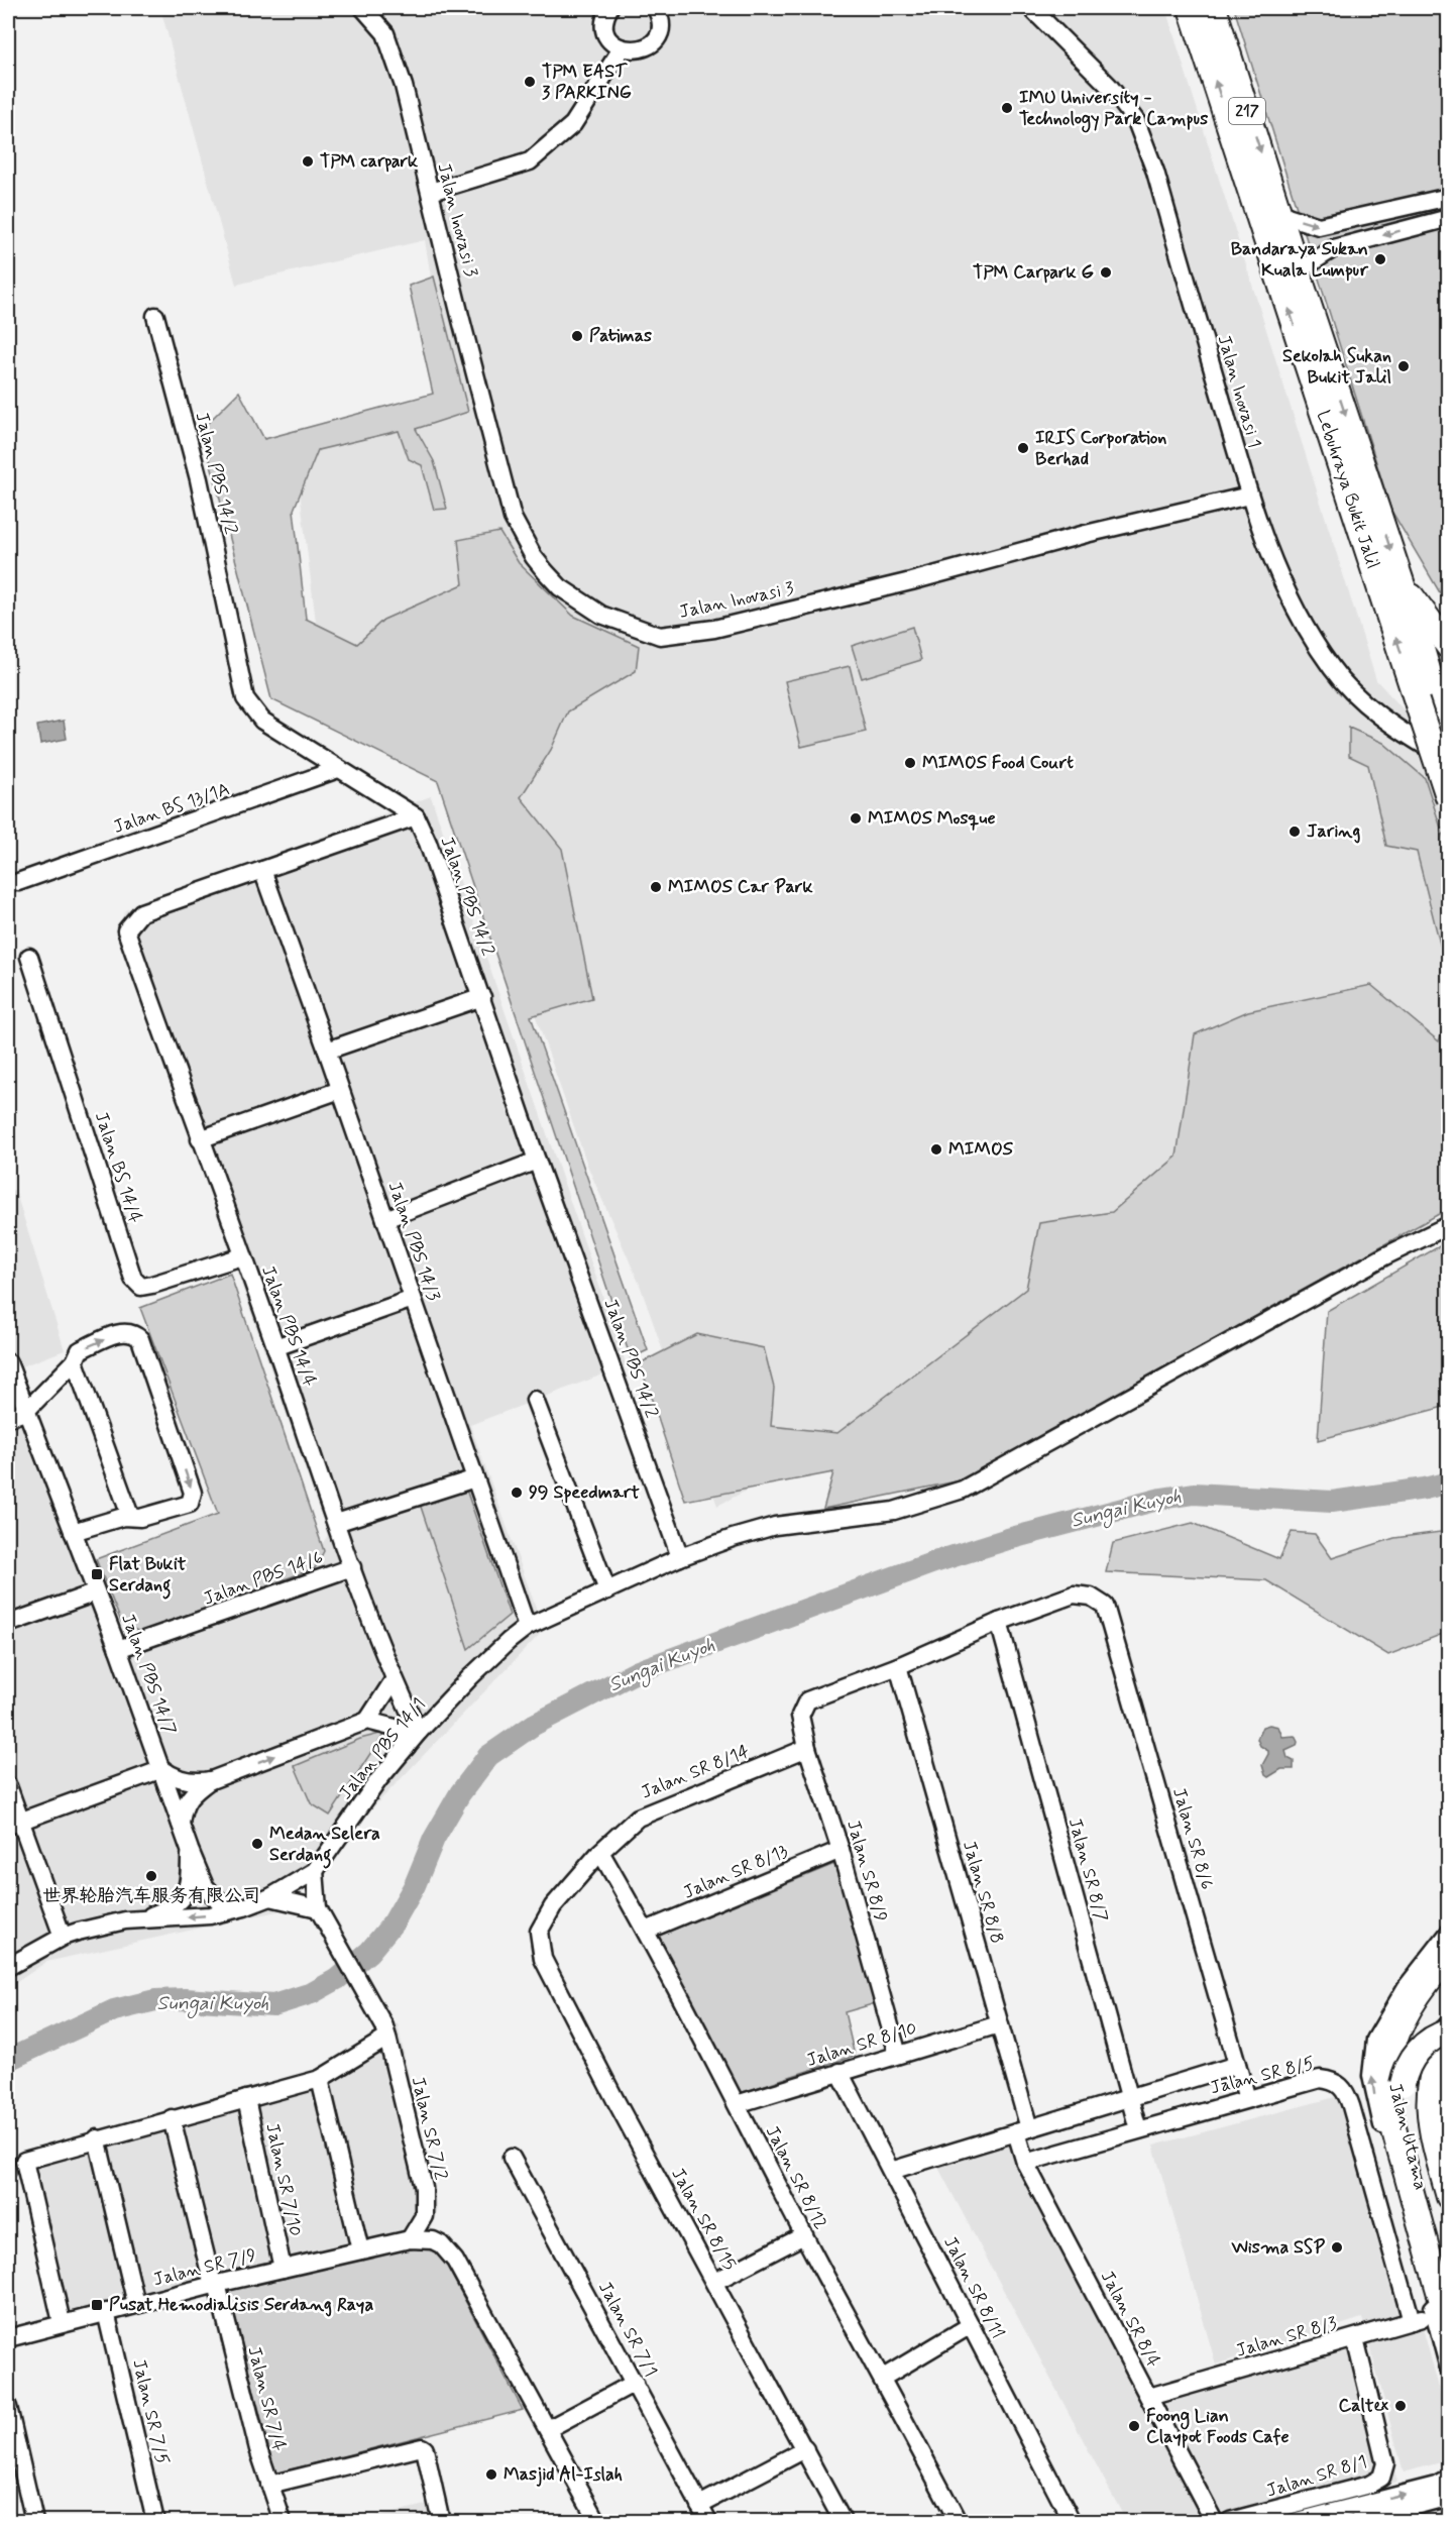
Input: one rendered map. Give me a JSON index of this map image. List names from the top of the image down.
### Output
{
  "streets": {
    "highway": ["217", "Lebuhraya Bukit Jalil"],
    "street": [
      "Jalan Inovasi 3",
      "Jalan Inovasi 1",
      "Jalan PBS 14/2",
      "Jalan BS 13/1A",
      "Jalan BS 14/4",
      "Jalan PBS 14/3",
      "Jalan PBS 14/4",
      "Jalan PBS 14/6",
      "Jalan PBS 14/7",
      "Jalan PBS 14/1",
      "Jalan SR 8/14",
      "Jalan SR 8/6",
      "Jalan SR 8/7",
      "Jalan SR 8/9",
      "Jalan SR 8/13",
      "Jalan SR 8/8",
      "Jalan SR 8/10",
      "Jalan SR 8/5",
      "Jalan SR 7/2",
      "Jalan Utama",
      "Jalan SR 8/12",
      "Jalan SR 7/10",
      "Jalan SR 8/15",
      "Jalan SR 7/9",
      "Jalan SR 8/11",
      "Jalan SR 8/4",
      "Jalan SR 7/1",
      "Jalan SR 8/3",
      "Jalan SR 7/4",
      "Jalan SR 7/5",
      "Jalan SR 8/1"
    ]
  },
  "crossings": [
    ["Jalan Inovasi 3", "Jalan Inovasi 1"],
    ["Jalan PBS 14/2", "Jalan BS 13/1A"],
    ["Jalan PBS 14/2", "Jalan PBS 14/1"],
    ["Jalan BS 14/4", "Jalan PBS 14/4"],
    ["Jalan PBS 14/3", "Jalan PBS 14/4"],
    ["Jalan PBS 14/3", "Jalan PBS 14/1"],
    ["Jalan PBS 14/4", "Jalan PBS 14/6"],
    ["Jalan PBS 14/4", "Jalan PBS 14/1"],
    ["Jalan PBS 14/6", "Jalan PBS 14/7"],
    ["Jalan PBS 14/7", "Jalan PBS 14/1"],
    ["Jalan PBS 14/1", "Jalan SR 7/2"],
    ["Jalan SR 8/14", "Jalan SR 8/9"],
    ["Jalan SR 8/14", "Jalan SR 8/12"],
    ["Jalan SR 8/14", "Jalan SR 8/15"],
    ["Jalan SR 8/6", "Jalan SR 8/7"],
    ["Jalan SR 8/6", "Jalan SR 8/5"],
    ["Jalan SR 8/7", "Jalan SR 8/5"],
    ["Jalan SR 8/9", "Jalan SR 8/13"],
    ["Jalan SR 8/9", "Jalan SR 8/8"],
    ["Jalan SR 8/9", "Jalan SR 8/10"],
    ["Jalan SR 8/13", "Jalan SR 8/12"],
    ["Jalan SR 8/8", "Jalan SR 8/10"],
    ["Jalan SR 8/8", "Jalan SR 8/5"],
    ["Jalan SR 8/8", "Jalan SR 8/4"],
    ["Jalan SR 8/10", "Jalan SR 8/12"],
    ["Jalan SR 8/10", "Jalan SR 8/11"],
    ["Jalan SR 8/5", "Jalan SR 8/11"],
    ["Jalan SR 8/5", "Jalan SR 8/4"],
    ["Jalan SR 8/5", "Jalan SR 8/3"],
    ["Jalan SR 7/2", "Jalan SR 7/9"],
    ["Jalan Utama", "Jalan SR 8/3"],
    ["Jalan SR 7/10", "Jalan SR 7/9"],
    ["Jalan SR 7/9", "Jalan SR 7/4"],
    ["Jalan SR 7/9", "Jalan SR 7/5"],
    ["Jalan SR 8/4", "Jalan SR 8/3"],
    ["Jalan SR 8/3", "Jalan SR 8/1"]
  ],
  "one_way": ["Jalan Utama"],
  "water": ["Sungai Kuyoh"],
  "places": {
    "other": [
      "TPM EAST 3 PARKING",
      "IMU University - Technology Park Campus",
      "TPM carpark",
      "Bandaraya Sukan Kuala Lumpur",
      "TPM Carpark G",
      "Patimas",
      "Sekolah Sukan Bukit Jalil",
      "IRIS Corporation Berhad",
      "MIMOS Food Court",
      "MIMOS Mosque",
      "Jaring",
      "MIMOS Car Park",
      "MIMOS",
      "99 Speedmart",
      "Medan Selera Serdang",
      "世界轮胎汽车服务有限公司",
      "Wisma SSP",
      "Caltex",
      "Foong Lian Claypot Foods Cafe",
      "Masjid Al-Islah"
    ],
    "transit": ["Flat Bukit Serdang", "Pusat Hemodialisis Serdang Raya"]
  }
}
